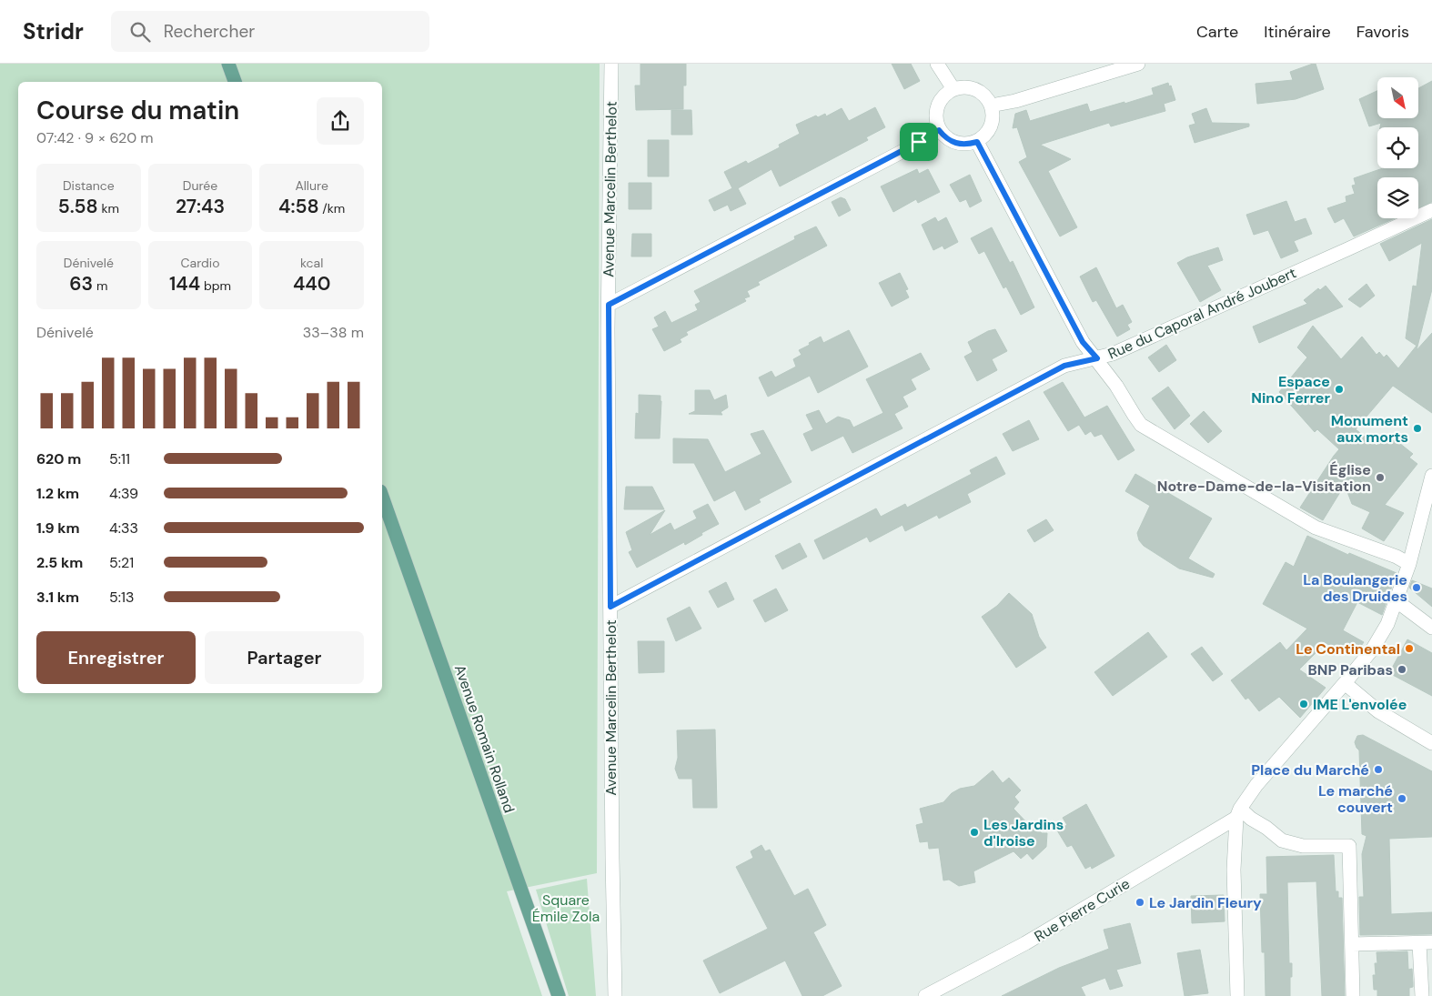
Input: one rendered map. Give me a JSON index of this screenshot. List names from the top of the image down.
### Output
{
  "streets": {
    "main road": ["Avenue Romain Rolland"],
    "street": ["Avenue Marcelin Berthelot", "Rue du Caporal André Joubert", "Rue Pierre Curie"]
  },
  "crossings": [
    ["Avenue Marcelin Berthelot", "Rue du Caporal André Joubert"]
  ],
  "parks": ["Square Émile Zola"],
  "places": [
    "Espace Nino Ferrer",
    "Monument aux morts",
    "Église Notre-Dame-de-la-Visitation",
    "La Boulangerie des Druides",
    "Le Continental",
    "BNP Paribas",
    "IME L'envolée",
    "Place du Marché",
    "Le marché couvert",
    "Les Jardins d'Iroise",
    "Le Jardin Fleury"
  ],
  "north": "bottom right",
  "page": {
    "header": "Stridr",
    "search": "Rechercher",
    "nav": ["Carte", "Itinéraire", "Favoris"],
    "heading": ["Course du matin", "07:42 · 9 × 620 m"],
    "stats": [
      ["Distance", "5.58 km"],
      ["Durée", "27:43"],
      ["Allure", "4:58 /km"],
      ["Dénivelé", "63 m"],
      ["Cardio", "144 bpm"],
      ["kcal", "440"]
    ],
    "chart": ["Dénivelé", "33–38 m"],
    "list": [
      {
        "name": "620 m",
        "note": "5:11"
      },
      {
        "name": "1.2 km",
        "note": "4:39"
      },
      {
        "name": "1.9 km",
        "note": "4:33"
      },
      {
        "name": "2.5 km",
        "note": "5:21"
      },
      {
        "name": "3.1 km",
        "note": "5:13"
      }
    ],
    "buttons": ["Enregistrer", "Partager"]
  }
}
